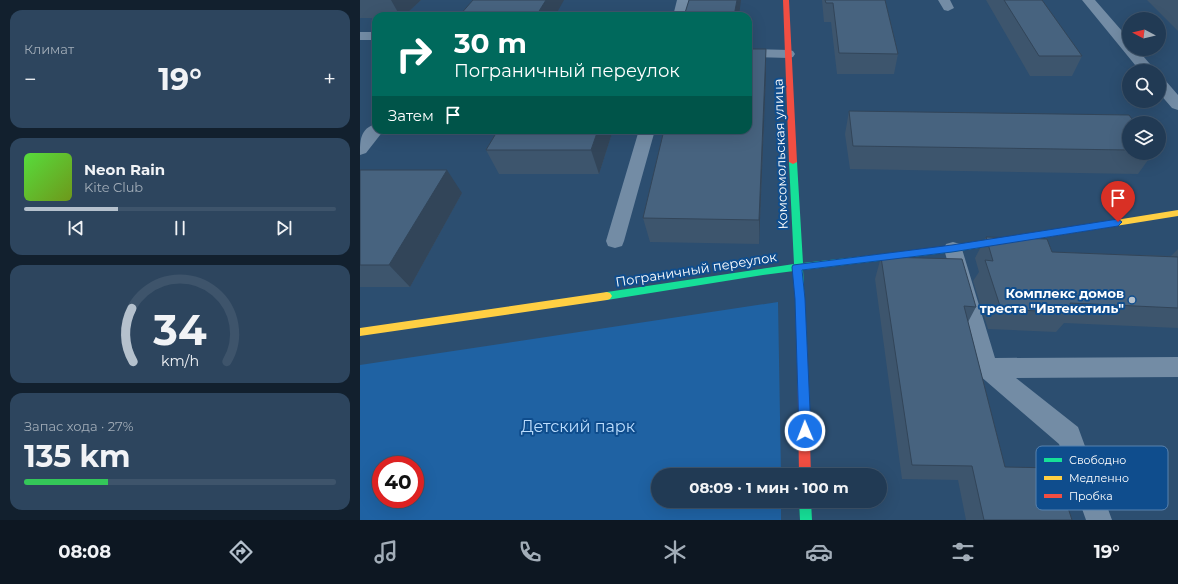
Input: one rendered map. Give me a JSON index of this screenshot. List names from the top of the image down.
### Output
{
  "streets": {
    "street": ["Комсомольская улица", "Пограничный переулок"]
  },
  "crossings": [
    ["Комсомольская улица", "Пограничный переулок"]
  ],
  "parks": ["Детский парк"],
  "places": ["Комплекс домов треста \"Ивтекстиль\""],
  "legend": ["Свободно", "Медленно", "Пробка"],
  "north": "left",
  "page": {
    "tile": [
      "Климат",
      ["Запас хода · 27%", "135 km"]
    ],
    "turn": ["30 m", "Пограничный переулок"],
    "heat": ["−", "19°", "+"],
    "then": "Затем",
    "song": ["Neon Rain", "Kite Club"],
    "limit": "40",
    "trip": "08:09 · 1 мин · 100 m",
    "tabs": ["08:08", "19°"],
    "gauge": ["34", "km/h"]
  }
}
